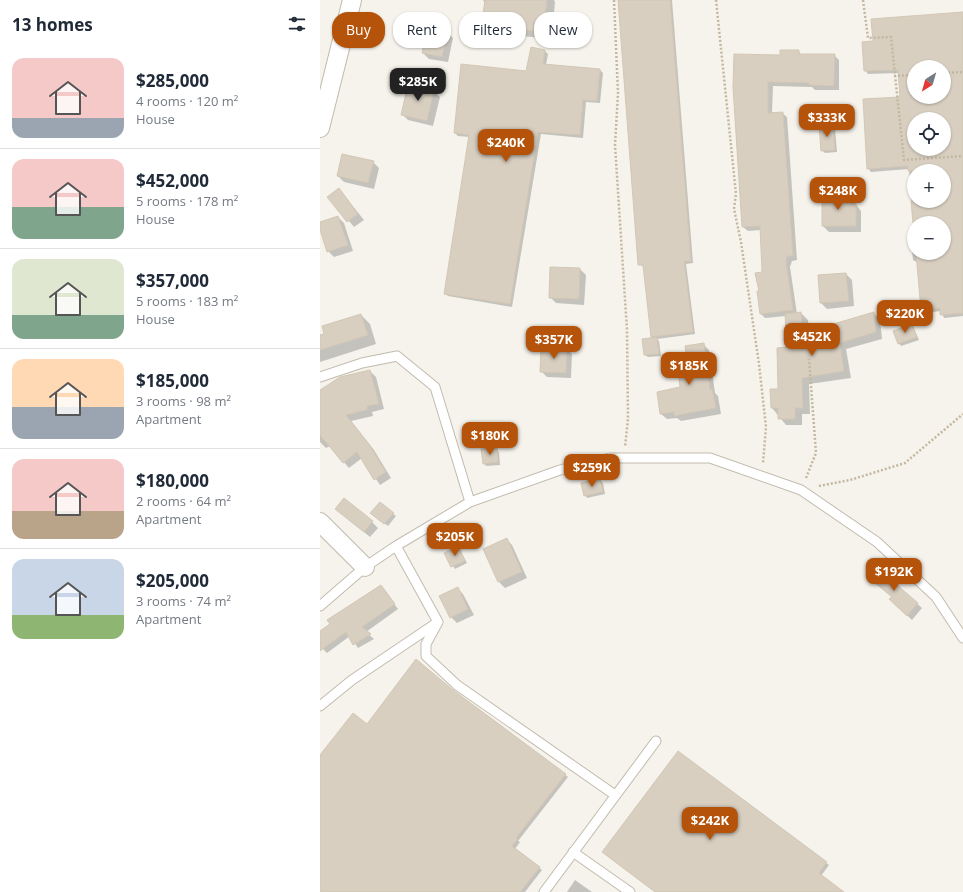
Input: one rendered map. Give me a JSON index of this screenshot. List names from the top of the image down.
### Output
{
  "north": "bottom left",
  "page": {
    "heading": "13 homes",
    "chip": [
      "Buy",
      "Rent",
      "Filters",
      "New"
    ],
    "list": [
      {
        "name": "$285,000",
        "note": "4 rooms · 120 m² · House"
      },
      {
        "name": "$452,000",
        "note": "5 rooms · 178 m² · House"
      },
      {
        "name": "$357,000",
        "note": "5 rooms · 183 m² · House"
      },
      {
        "name": "$185,000",
        "note": "3 rooms · 98 m² · Apartment"
      },
      {
        "name": "$180,000",
        "note": "2 rooms · 64 m² · Apartment"
      },
      {
        "name": "$205,000",
        "note": "3 rooms · 74 m² · Apartment"
      }
    ],
    "map_buttons": ["+", "−"],
    "price": [
      "$285K",
      "$333K",
      "$240K",
      "$248K",
      "$220K",
      "$452K",
      "$357K",
      "$185K",
      "$180K",
      "$259K",
      "$205K",
      "$192K",
      "$242K"
    ]
  }
}
